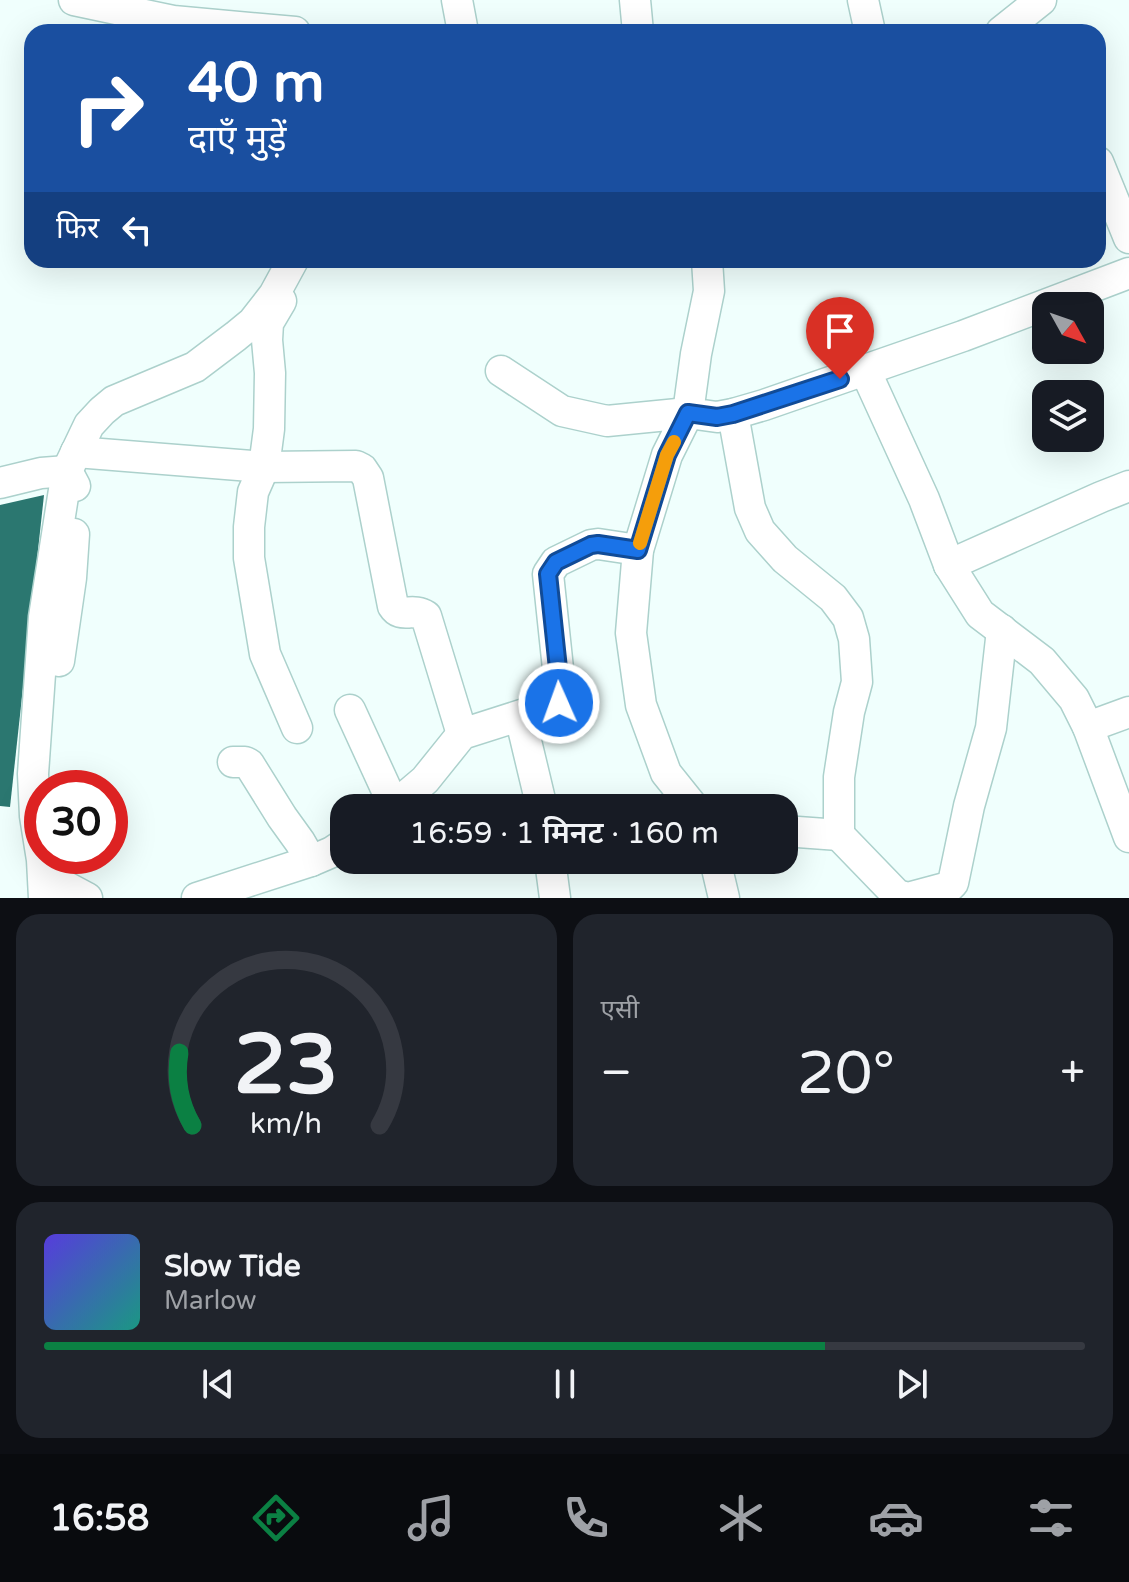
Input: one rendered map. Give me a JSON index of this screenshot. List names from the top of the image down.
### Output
{
  "north": "bottom right",
  "page": {
    "turn": ["40 m", "दाएँ मुड़ें"],
    "then": "फिर",
    "limit": "30",
    "trip": "16:59 · 1 मिनट · 160 m",
    "tile": "एसी",
    "heat": ["−", "20°", "+"],
    "song": ["Slow Tide", "Marlow"],
    "tabs": "16:58",
    "gauge": ["23", "km/h"]
  }
}
